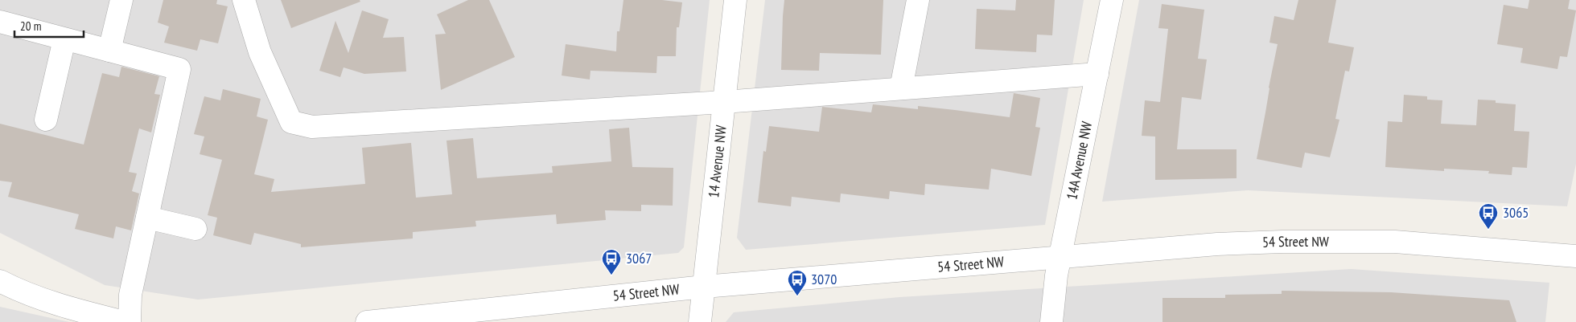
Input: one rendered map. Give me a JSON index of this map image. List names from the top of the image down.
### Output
{
  "streets": {
    "street": ["14 Avenue NW", "14A Avenue NW", "54 Street NW"]
  },
  "crossings": [
    ["14 Avenue NW", "54 Street NW"],
    ["14A Avenue NW", "54 Street NW"]
  ],
  "places": {
    "bus stop": ["3065", "3067", "3070"]
  },
  "scale_bar": "20 m"
}
